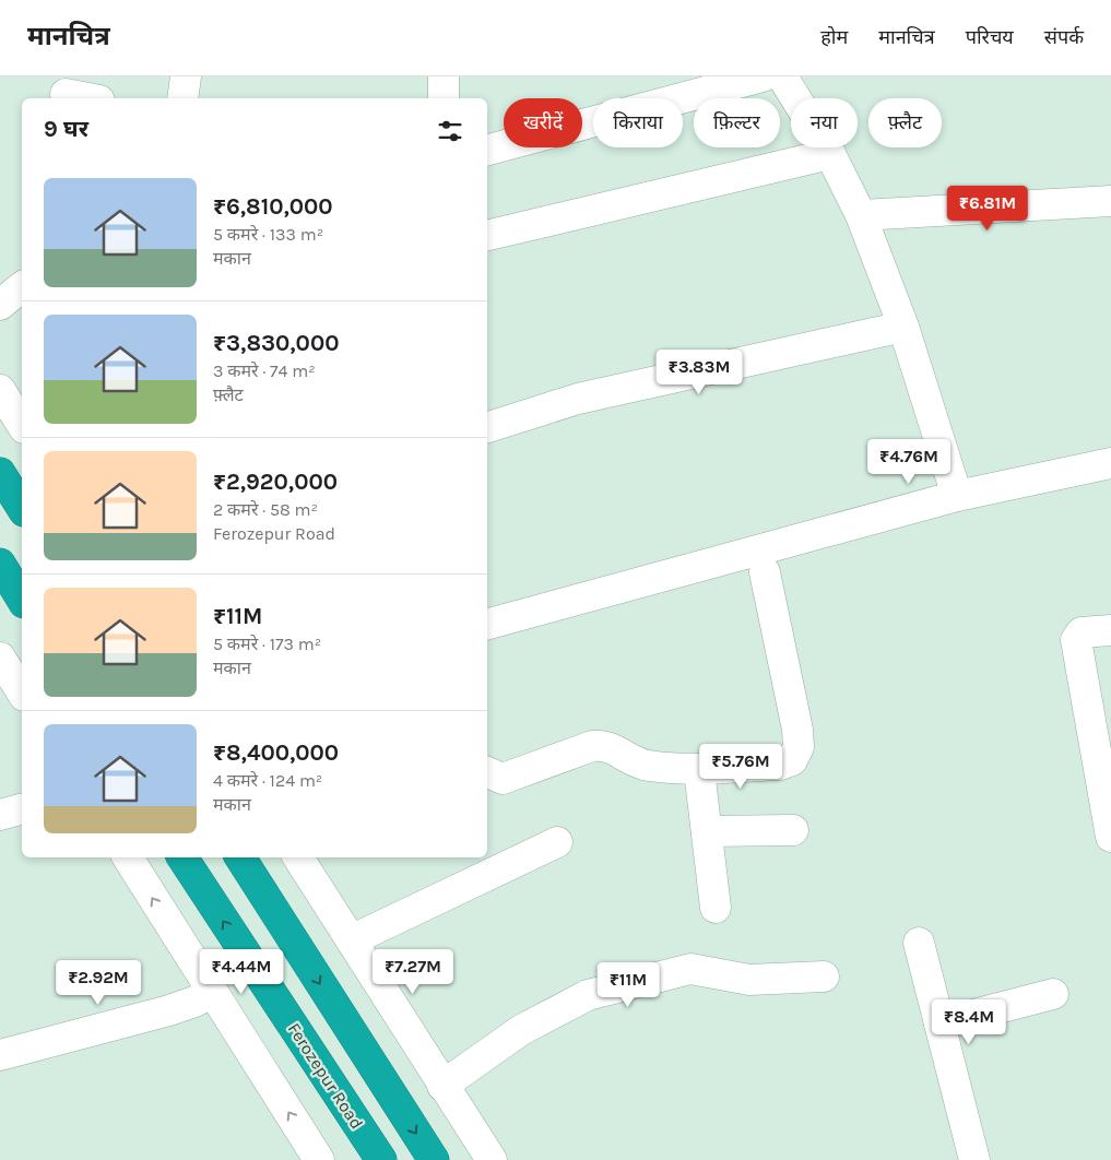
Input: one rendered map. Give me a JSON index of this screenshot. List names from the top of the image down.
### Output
{
  "streets": {
    "highway": ["Ferozepur Road"]
  },
  "page": {
    "header": "मानचित्र",
    "nav": [
      "होम",
      "मानचित्र",
      "परिचय",
      "संपर्क"
    ],
    "chip": [
      "खरीदें",
      "किराया",
      "फ़िल्टर",
      "नया",
      "फ़्लैट"
    ],
    "heading": "9 घर",
    "list": [
      {
        "name": "₹6,810,000",
        "note": "5 कमरे · 133 m² · मकान"
      },
      {
        "name": "₹3,830,000",
        "note": "3 कमरे · 74 m² · फ़्लैट"
      },
      {
        "name": "₹2,920,000",
        "note": "2 कमरे · 58 m² · Ferozepur Road"
      },
      {
        "name": "₹11M",
        "note": "5 कमरे · 173 m² · मकान"
      },
      {
        "name": "₹8,400,000",
        "note": "4 कमरे · 124 m² · मकान"
      }
    ],
    "price": [
      "₹6.81M",
      "₹3.83M",
      "₹4.76M",
      "₹5.76M",
      "₹4.44M",
      "₹7.27M",
      "₹2.92M",
      "₹11M",
      "₹8.4M"
    ]
  }
}
